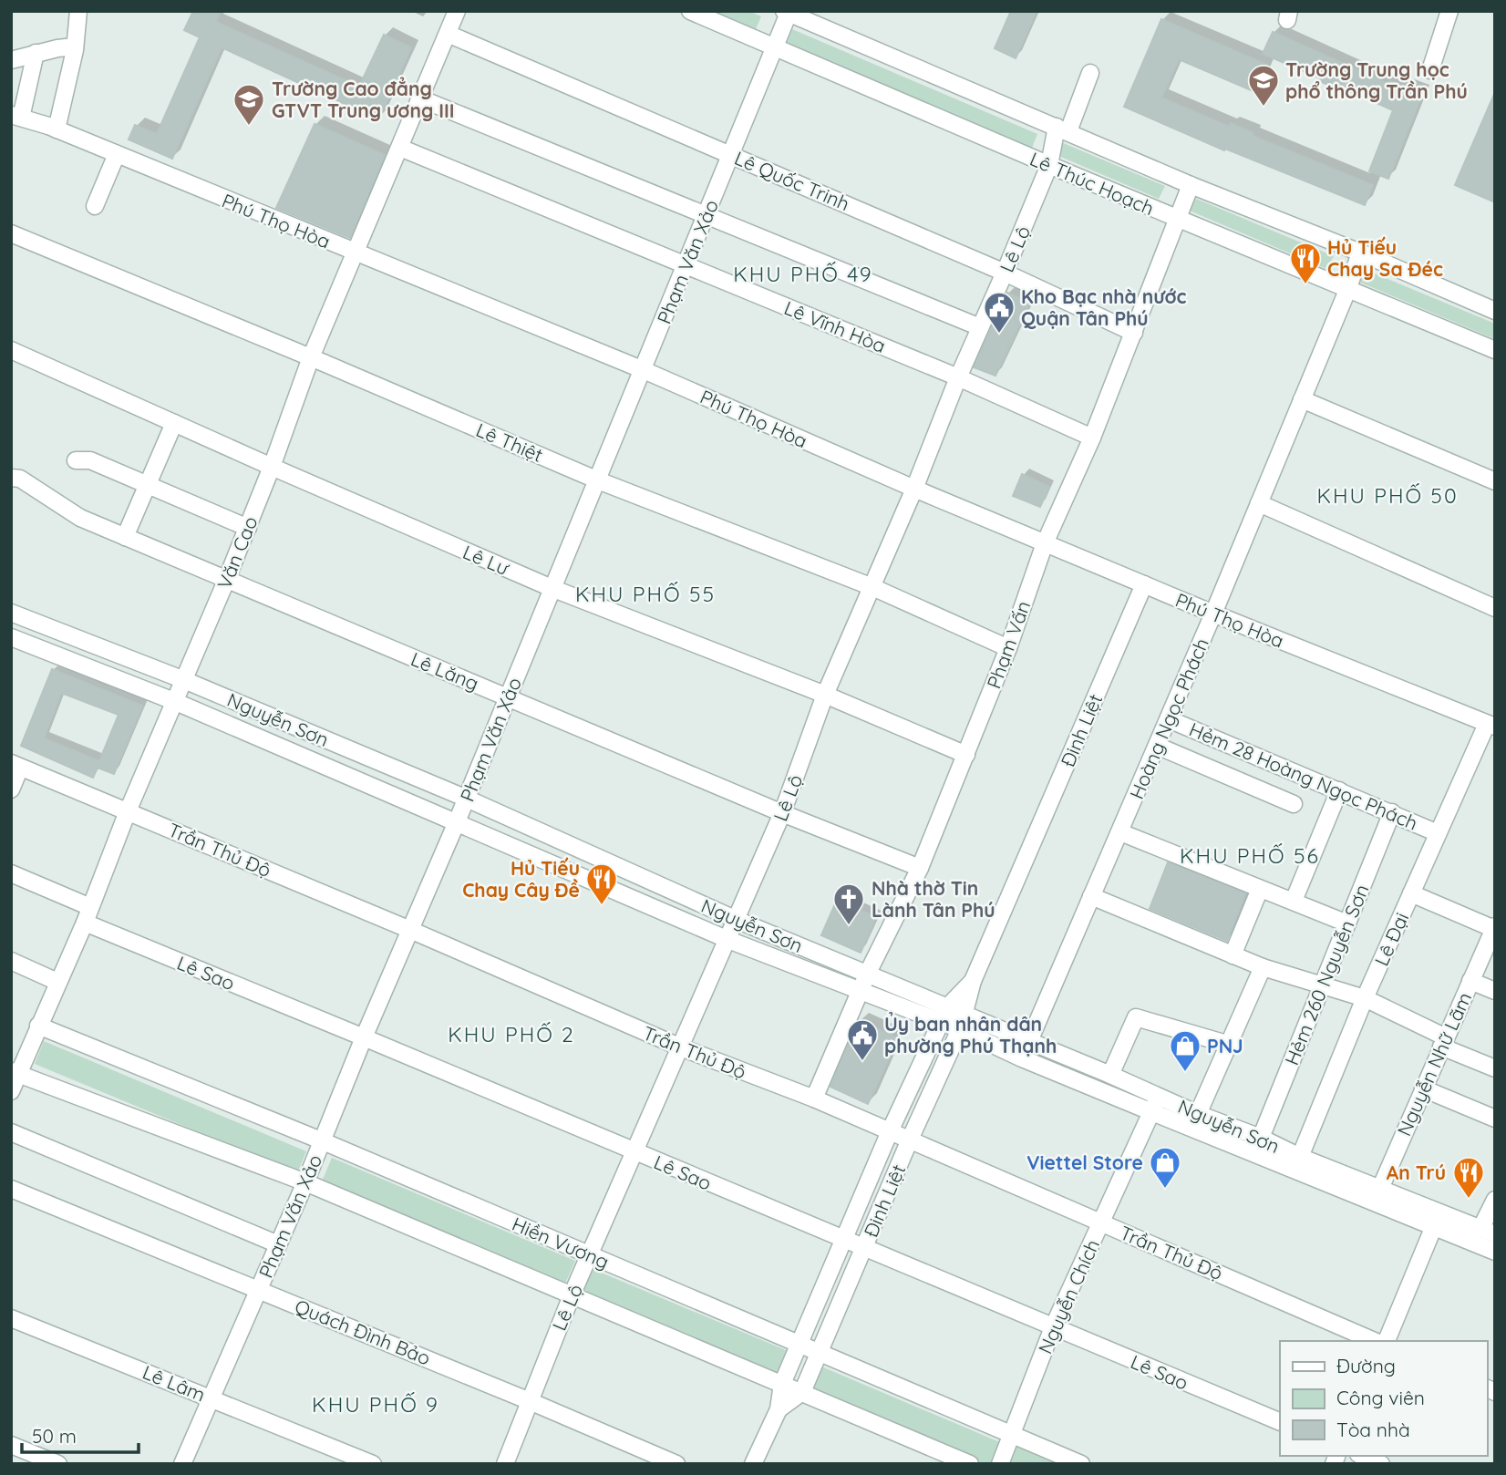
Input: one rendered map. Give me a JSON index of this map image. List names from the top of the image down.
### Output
{
  "streets": {
    "street": [
      "Lê Quốc Trinh",
      "Lê Thúc Hoạch",
      "Phú Thọ Hòa",
      "Lê Lộ",
      "Phạm Văn Xảo",
      "Lê Vĩnh Hòa",
      "Lê Thiệt",
      "Văn Cao",
      "Lê Lư",
      "Phạm Vấn",
      "Lê Lăng",
      "Hoàng Ngọc Phách",
      "Nguyễn Sơn",
      "Đinh Liệt",
      "Hẻm 28 Hoàng Ngọc Phách",
      "Trần Thủ Độ",
      "Lê Đại",
      "Lê Sao",
      "Hẻm 260 Nguyễn Sơn",
      "Nguyễn Nhữ Lãm",
      "Hiền Vương",
      "Nguyễn Chích",
      "Quách Đình Bảo",
      "Lê Lâm"
    ]
  },
  "crossings": [
    ["Lê Quốc Trinh", "Lê Lộ"],
    ["Lê Quốc Trinh", "Phạm Văn Xảo"],
    ["Lê Quốc Trinh", "Văn Cao"],
    ["Lê Quốc Trinh", "Phạm Vấn"],
    ["Lê Thúc Hoạch", "Lê Lộ"],
    ["Lê Thúc Hoạch", "Phạm Văn Xảo"],
    ["Lê Thúc Hoạch", "Phạm Vấn"],
    ["Lê Thúc Hoạch", "Hoàng Ngọc Phách"],
    ["Phú Thọ Hòa", "Lê Lộ"],
    ["Phú Thọ Hòa", "Phạm Văn Xảo"],
    ["Phú Thọ Hòa", "Văn Cao"],
    ["Phú Thọ Hòa", "Phạm Vấn"],
    ["Phú Thọ Hòa", "Hoàng Ngọc Phách"],
    ["Phú Thọ Hòa", "Đinh Liệt"],
    ["Phú Thọ Hòa", "Lê Đại"],
    ["Lê Lộ", "Lê Vĩnh Hòa"],
    ["Lê Lộ", "Lê Thiệt"],
    ["Lê Lộ", "Lê Lư"],
    ["Lê Lộ", "Lê Lăng"],
    ["Lê Lộ", "Nguyễn Sơn"],
    ["Lê Lộ", "Trần Thủ Độ"],
    ["Lê Lộ", "Lê Sao"],
    ["Lê Lộ", "Hiền Vương"],
    ["Lê Lộ", "Quách Đình Bảo"],
    ["Phạm Văn Xảo", "Lê Vĩnh Hòa"],
    ["Phạm Văn Xảo", "Lê Thiệt"],
    ["Phạm Văn Xảo", "Lê Lư"],
    ["Phạm Văn Xảo", "Lê Lăng"],
    ["Phạm Văn Xảo", "Nguyễn Sơn"],
    ["Phạm Văn Xảo", "Trần Thủ Độ"],
    ["Phạm Văn Xảo", "Lê Sao"],
    ["Phạm Văn Xảo", "Hiền Vương"],
    ["Phạm Văn Xảo", "Quách Đình Bảo"],
    ["Phạm Văn Xảo", "Lê Lâm"],
    ["Lê Vĩnh Hòa", "Văn Cao"],
    ["Lê Vĩnh Hòa", "Phạm Vấn"],
    ["Lê Thiệt", "Văn Cao"],
    ["Lê Thiệt", "Phạm Vấn"],
    ["Văn Cao", "Lê Lư"],
    ["Văn Cao", "Lê Lăng"],
    ["Văn Cao", "Nguyễn Sơn"],
    ["Văn Cao", "Trần Thủ Độ"],
    ["Văn Cao", "Lê Sao"],
    ["Văn Cao", "Hiền Vương"],
    ["Lê Lư", "Phạm Vấn"],
    ["Phạm Vấn", "Lê Lăng"],
    ["Phạm Vấn", "Nguyễn Sơn"],
    ["Phạm Vấn", "Trần Thủ Độ"],
    ["Hoàng Ngọc Phách", "Nguyễn Sơn"],
    ["Hoàng Ngọc Phách", "Hẻm 28 Hoàng Ngọc Phách"],
    ["Nguyễn Sơn", "Đinh Liệt"],
    ["Nguyễn Sơn", "Lê Đại"],
    ["Nguyễn Sơn", "Hẻm 260 Nguyễn Sơn"],
    ["Nguyễn Sơn", "Nguyễn Nhữ Lãm"],
    ["Nguyễn Sơn", "Nguyễn Chích"],
    ["Đinh Liệt", "Trần Thủ Độ"],
    ["Đinh Liệt", "Lê Sao"],
    ["Đinh Liệt", "Hiền Vương"],
    ["Hẻm 28 Hoàng Ngọc Phách", "Lê Đại"],
    ["Hẻm 28 Hoàng Ngọc Phách", "Hẻm 260 Nguyễn Sơn"],
    ["Trần Thủ Độ", "Nguyễn Chích"],
    ["Lê Sao", "Nguyễn Chích"],
    ["Hiền Vương", "Nguyễn Chích"]
  ],
  "districts": [
    "KHU PHỐ 49",
    "KHU PHỐ 50",
    "KHU PHỐ 55",
    "KHU PHỐ 56",
    "KHU PHỐ 2",
    "KHU PHỐ 9"
  ],
  "places": {
    "school or university": ["Trường Trung học phổ thông Trần Phú", "Trường Cao đẳng GTVT Trung ương III"],
    "restaurant": ["Hủ Tiếu Chay Sa Đéc", "Hủ Tiếu Chay Cây Đề", "An Trú"],
    "public building": ["Kho Bạc nhà nước Quận Tân Phú", "Ủy ban nhân dân phường Phú Thạnh"],
    "church": ["Nhà thờ Tin Lành Tân Phú"],
    "shop": ["PNJ", "Viettel Store"]
  },
  "legend": ["Đường", "Công viên", "Tòa nhà"],
  "scale_bar": "50 m"
}
